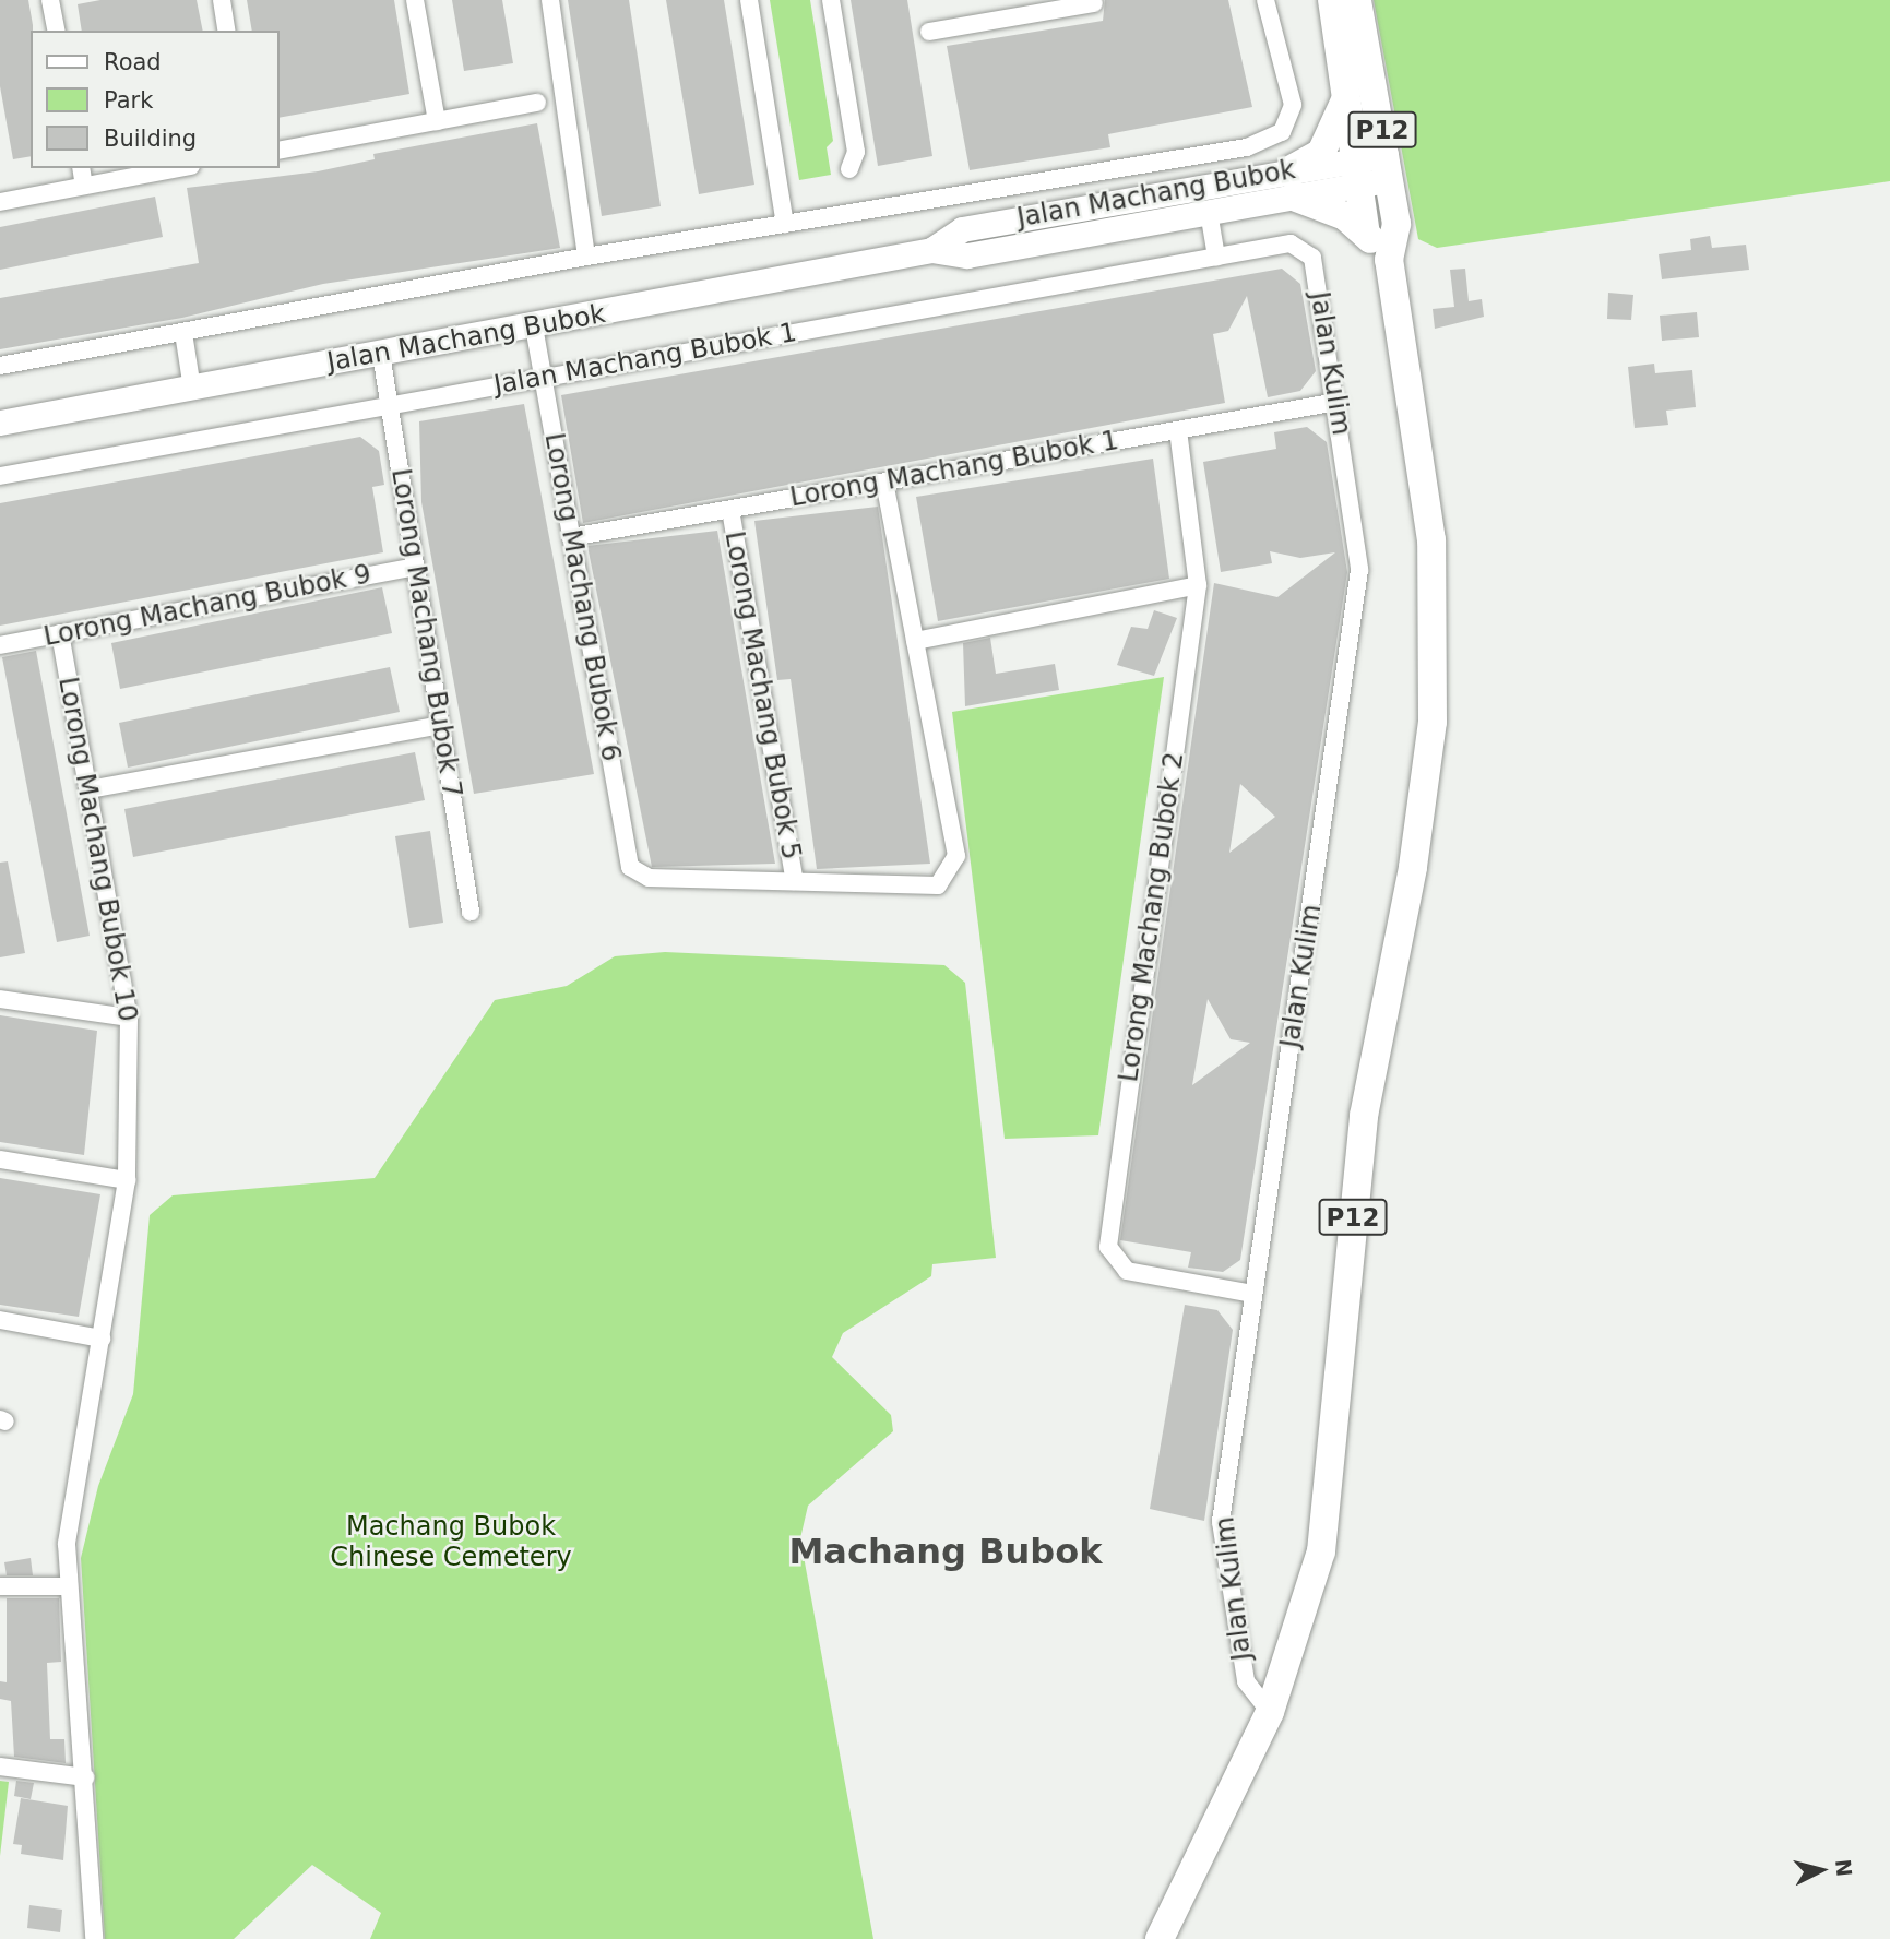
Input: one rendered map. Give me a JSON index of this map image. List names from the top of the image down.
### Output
{
  "streets": {
    "main road": ["P12", "Jalan Machang Bubok", "Jalan Kulim"],
    "street": [
      "Jalan Machang Bubok 1",
      "Lorong Machang Bubok 1",
      "Lorong Machang Bubok 6",
      "Lorong Machang Bubok 9",
      "Lorong Machang Bubok 7",
      "Lorong Machang Bubok 5",
      "Lorong Machang Bubok 10",
      "Lorong Machang Bubok 2"
    ]
  },
  "crossings": [
    ["P12", "Jalan Machang Bubok"],
    ["Jalan Machang Bubok", "Jalan Kulim"],
    ["Jalan Machang Bubok", "Lorong Machang Bubok 6"],
    ["Jalan Machang Bubok", "Lorong Machang Bubok 7"],
    ["Jalan Machang Bubok 1", "Jalan Kulim"],
    ["Jalan Machang Bubok 1", "Lorong Machang Bubok 6"],
    ["Jalan Machang Bubok 1", "Lorong Machang Bubok 7"],
    ["Jalan Kulim", "Lorong Machang Bubok 1"],
    ["Jalan Kulim", "Lorong Machang Bubok 2"],
    ["Lorong Machang Bubok 1", "Lorong Machang Bubok 6"],
    ["Lorong Machang Bubok 1", "Lorong Machang Bubok 5"],
    ["Lorong Machang Bubok 1", "Lorong Machang Bubok 2"],
    ["Lorong Machang Bubok 6", "Lorong Machang Bubok 5"],
    ["Lorong Machang Bubok 9", "Lorong Machang Bubok 7"],
    ["Lorong Machang Bubok 9", "Lorong Machang Bubok 10"]
  ],
  "districts": ["Machang Bubok"],
  "parks": ["Machang Bubok Chinese Cemetery"],
  "legend": ["Road", "Park", "Building"],
  "north": "right"
}
